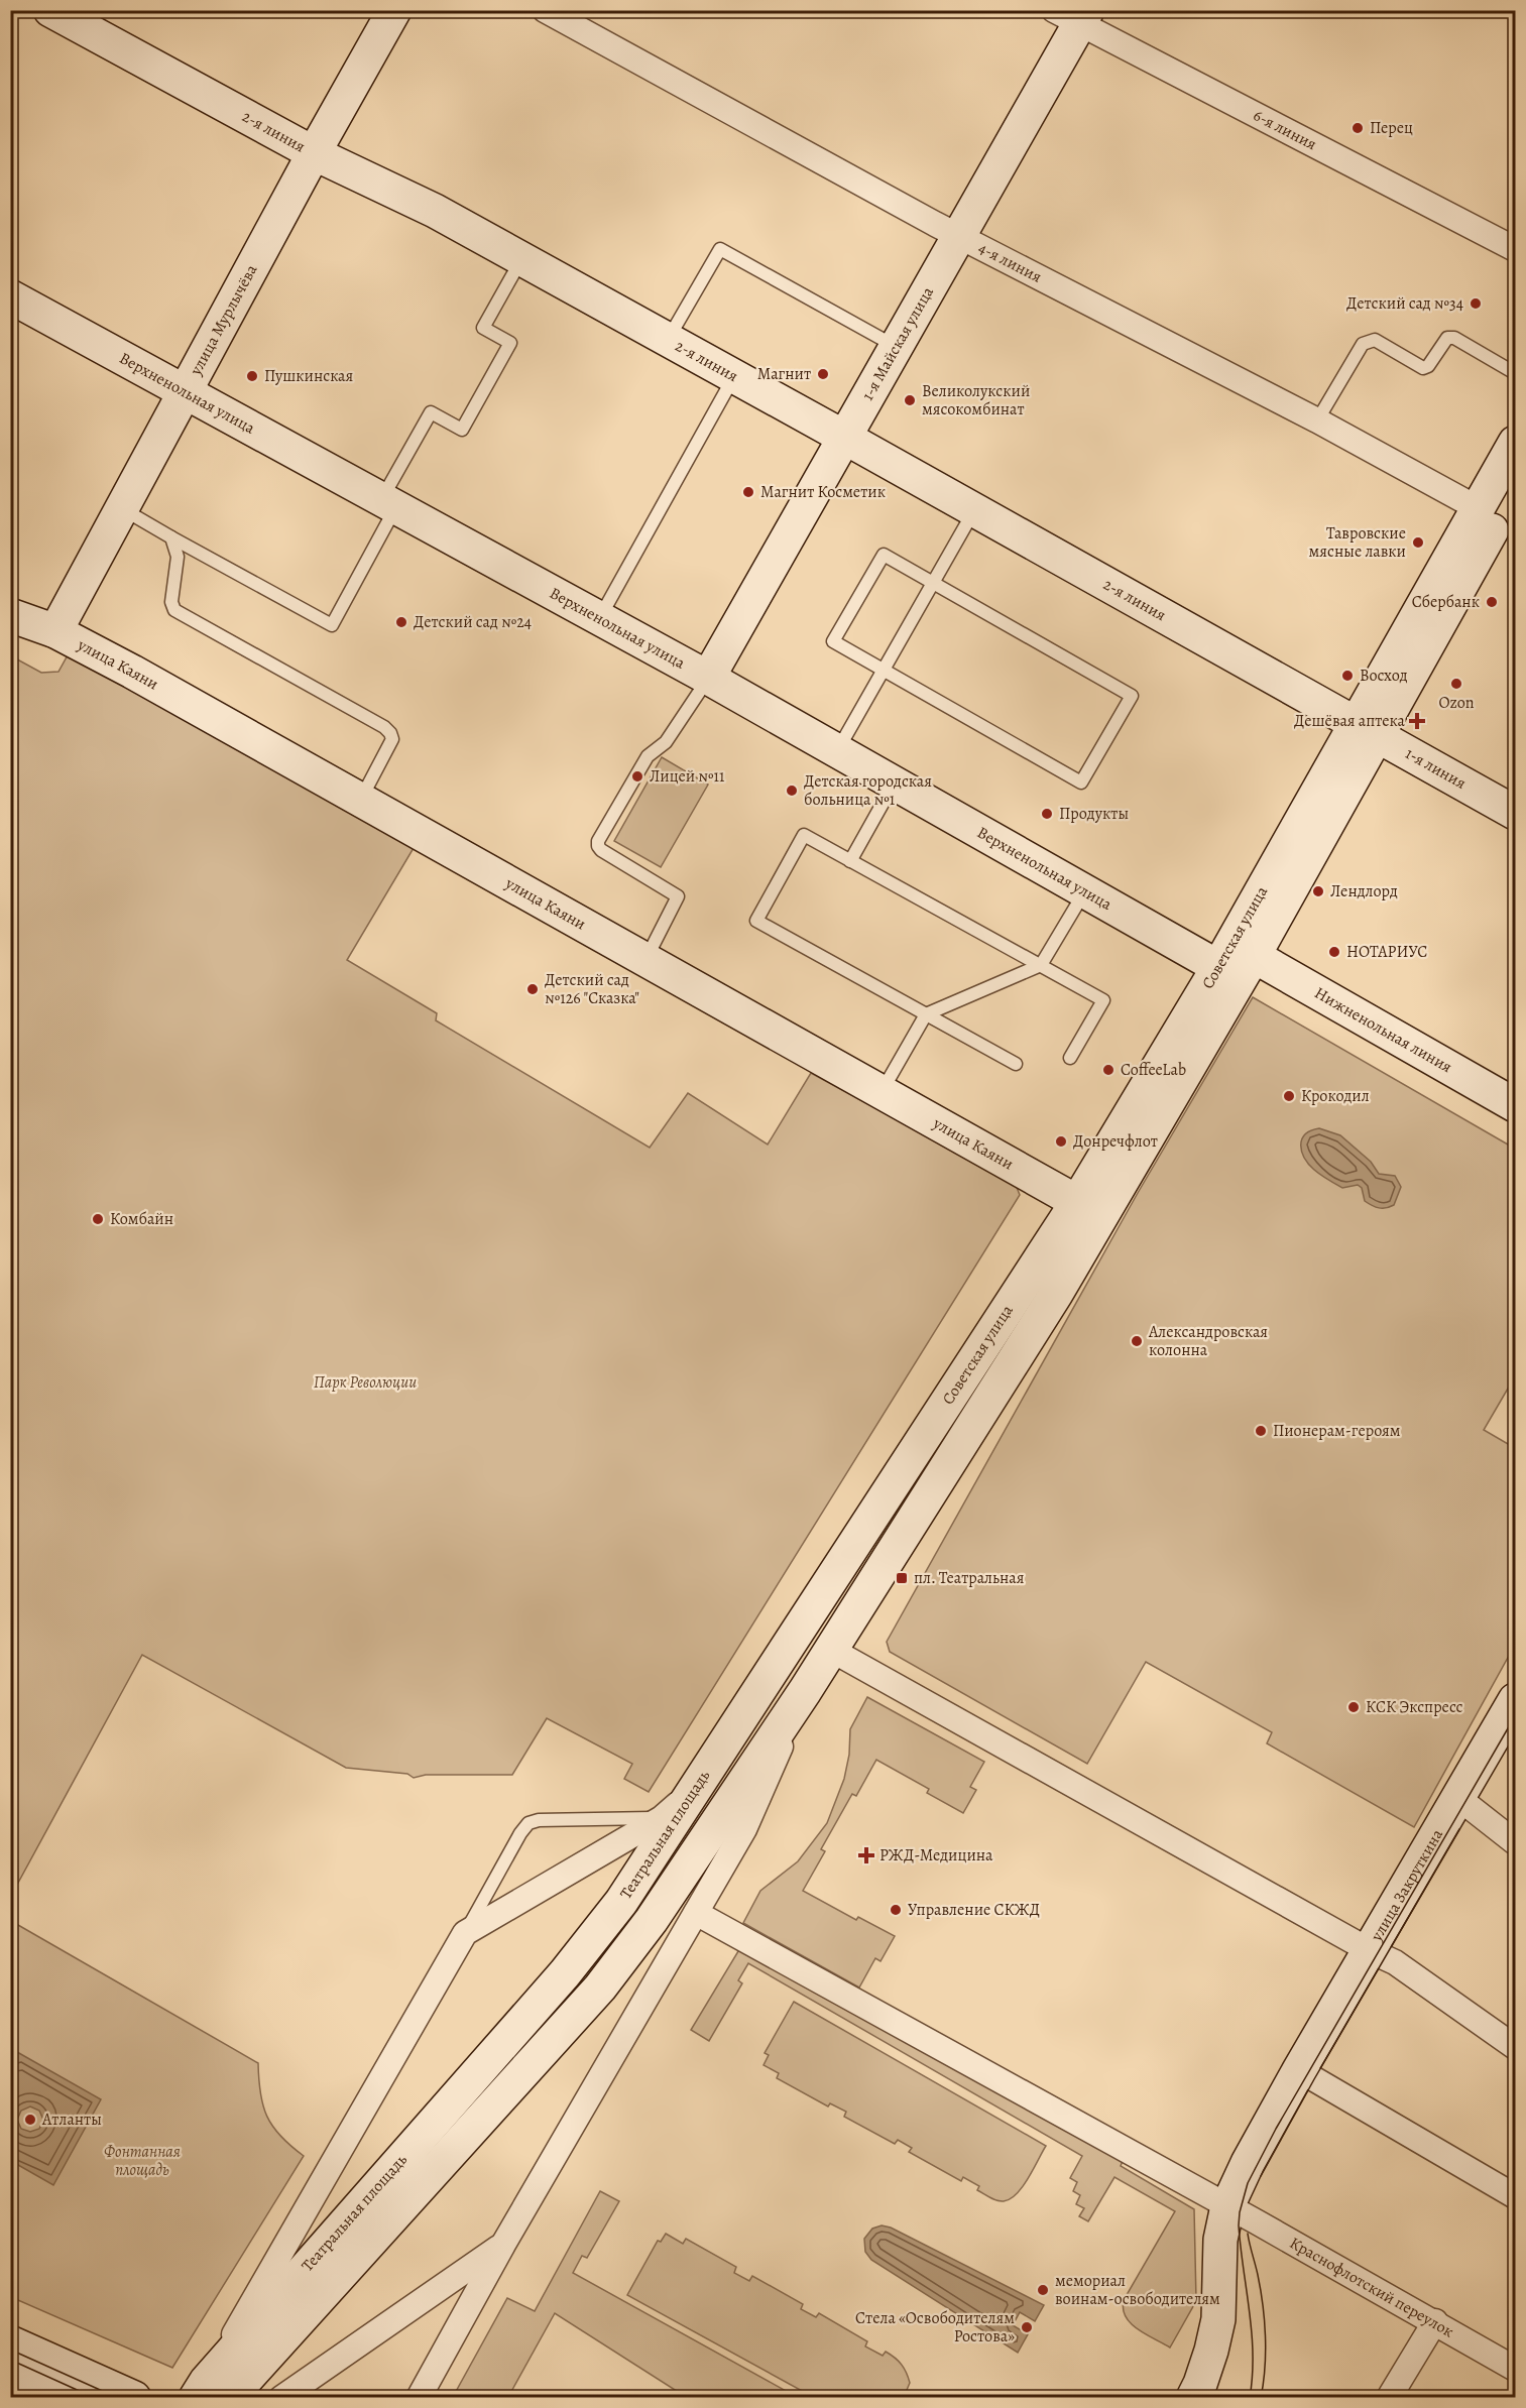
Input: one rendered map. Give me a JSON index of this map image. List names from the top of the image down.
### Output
{
  "streets": {
    "street": [
      "6-я линия",
      "2-я линия",
      "4-я линия",
      "улица Мурлычёва",
      "1-я Майская улица",
      "Верхненольная улица",
      "улица Каяни",
      "1-я линия",
      "Советская улица",
      "Нижненольная линия",
      "Театральная площадь",
      "улица Закруткина",
      "Краснофлотский переулок"
    ]
  },
  "crossings": [
    ["6-я линия", "1-я Майская улица"],
    ["2-я линия", "улица Мурлычёва"],
    ["2-я линия", "1-я Майская улица"],
    ["2-я линия", "1-я линия"],
    ["2-я линия", "Советская улица"],
    ["4-я линия", "1-я Майская улица"],
    ["4-я линия", "Советская улица"],
    ["улица Мурлычёва", "Верхненольная улица"],
    ["улица Мурлычёва", "улица Каяни"],
    ["1-я Майская улица", "Верхненольная улица"],
    ["Верхненольная улица", "Советская улица"],
    ["улица Каяни", "Советская улица"],
    ["1-я линия", "Советская улица"],
    ["Советская улица", "Нижненольная линия"],
    ["Советская улица", "Театральная площадь"],
    ["улица Закруткина", "Краснофлотский переулок"]
  ],
  "parks": ["Парк Революции", "Фонтанная площадь"],
  "places": {
    "other": [
      "Перец",
      "Детский сад №34",
      "Магнит",
      "Пушкинская",
      "Великолукский мясокомбинат",
      "Магнит Косметик",
      "Тавровские мясные лавки",
      "Сбербанк",
      "Детский сад №24",
      "Восход",
      "Ozon",
      "Лицей №11",
      "Детская городская больница №1",
      "Продукты",
      "Лендлорд",
      "НОТАРИУС",
      "Детский сад №126 \"Сказка\"",
      "CoffeeLab",
      "Крокодил",
      "Донречфлот",
      "Комбайн",
      "Александровская колонна",
      "Пионерам-героям",
      "КСК Экспресс",
      "Управление СКЖД",
      "Атланты",
      "мемориал воинам-освободителям",
      "Стела «Освободителям Ростова»"
    ],
    "health": ["Дешёвая аптека", "РЖД-Медицина"],
    "transit": ["пл. Театральная"]
  }
}
